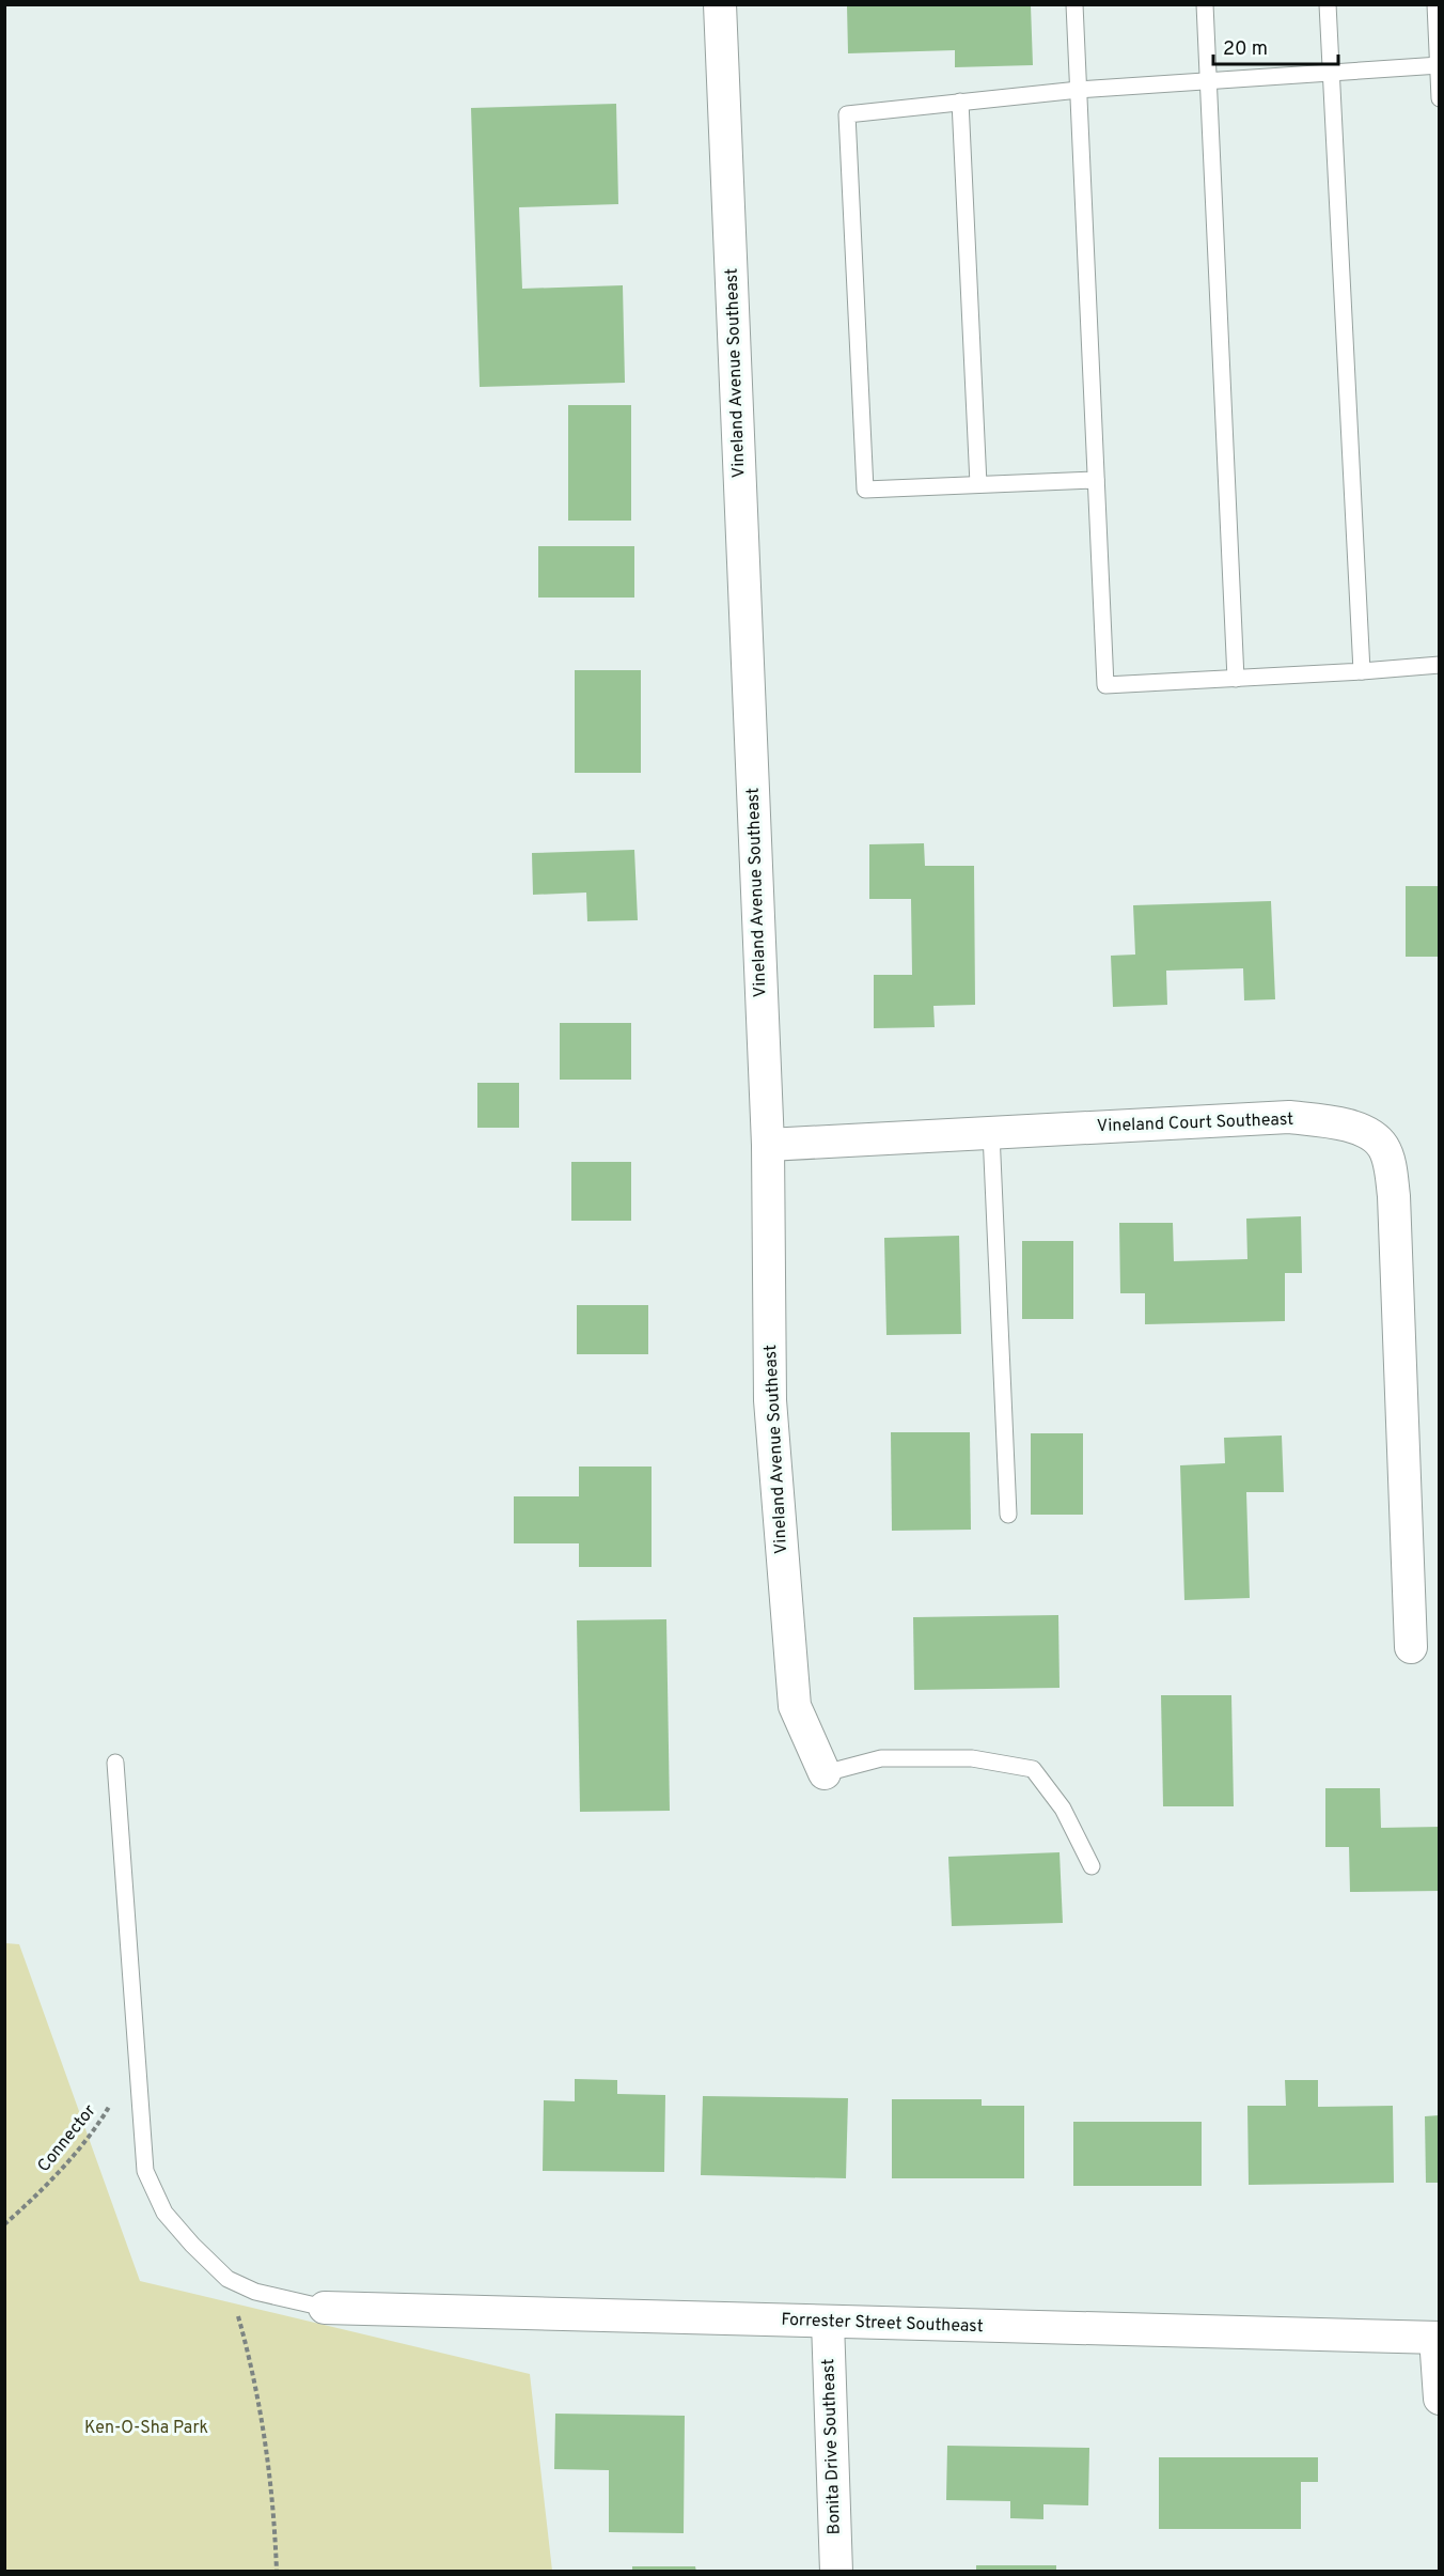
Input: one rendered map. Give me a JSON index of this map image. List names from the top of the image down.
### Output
{
  "streets": {
    "street": [
      "Vineland Avenue Southeast",
      "Vineland Court Southeast",
      "Forrester Street Southeast",
      "Bonita Drive Southeast"
    ],
    "path": ["Connector"]
  },
  "crossings": [
    ["Vineland Avenue Southeast", "Vineland Court Southeast"],
    ["Forrester Street Southeast", "Bonita Drive Southeast"]
  ],
  "parks": ["Ken-O-Sha Park"],
  "scale_bar": "20 m"
}
